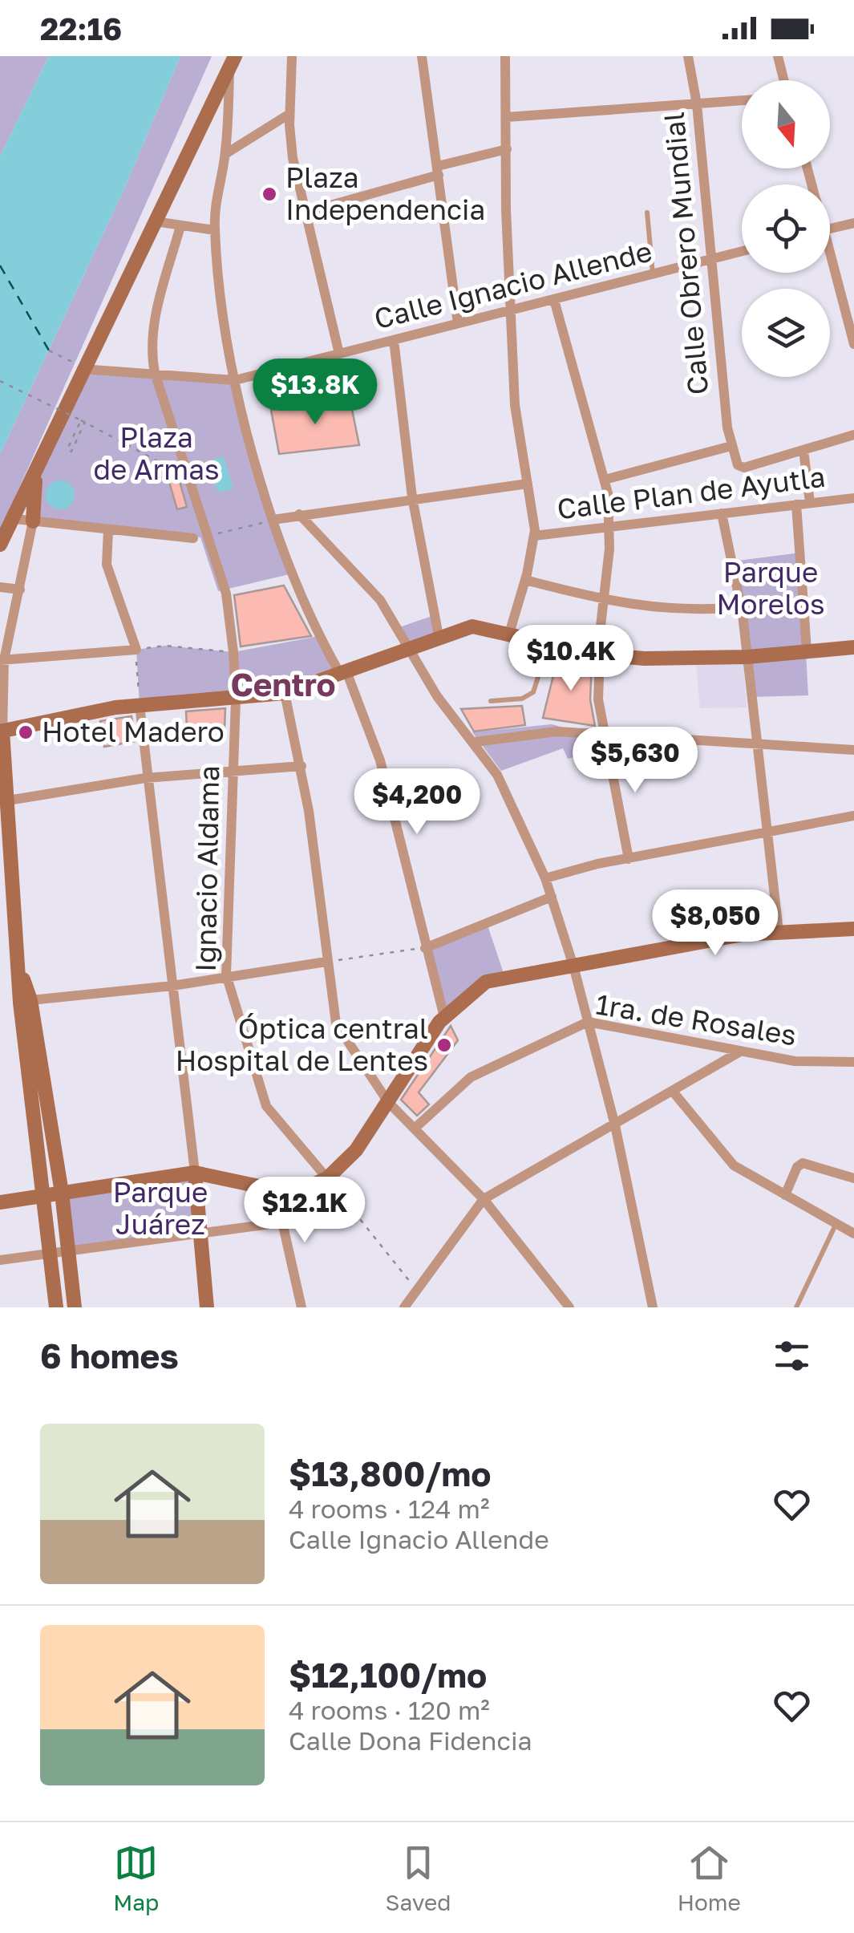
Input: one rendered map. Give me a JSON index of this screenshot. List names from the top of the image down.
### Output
{
  "streets": {
    "street": [
      "Calle Obrero Mundial",
      "Calle Ignacio Allende",
      "Calle Plan de Ayutla",
      "Ignacio Aldama",
      "1ra. de Rosales"
    ]
  },
  "crossings": [
    ["Calle Obrero Mundial", "Calle Ignacio Allende"],
    ["Calle Ignacio Allende", "Ignacio Aldama"]
  ],
  "districts": ["Centro"],
  "parks": ["Plaza de Armas", "Parque Morelos", "Parque Juárez"],
  "places": ["Plaza Independencia", "Hotel Madero", "Óptica central Hospital de Lentes"],
  "north": "bottom",
  "page": {
    "status": "22:16",
    "price": [
      "$13.8K",
      "$10.4K",
      "$5,630",
      "$4,200",
      "$8,050",
      "$12.1K"
    ],
    "heading": "6 homes",
    "list": [
      {
        "name": "$13,800/mo",
        "note": "4 rooms · 124 m² · Calle Ignacio Allende"
      },
      {
        "name": "$12,100/mo",
        "note": "4 rooms · 120 m² · Calle Dona Fidencia"
      }
    ],
    "tabs": ["Map", "Saved", "Home"]
  }
}
